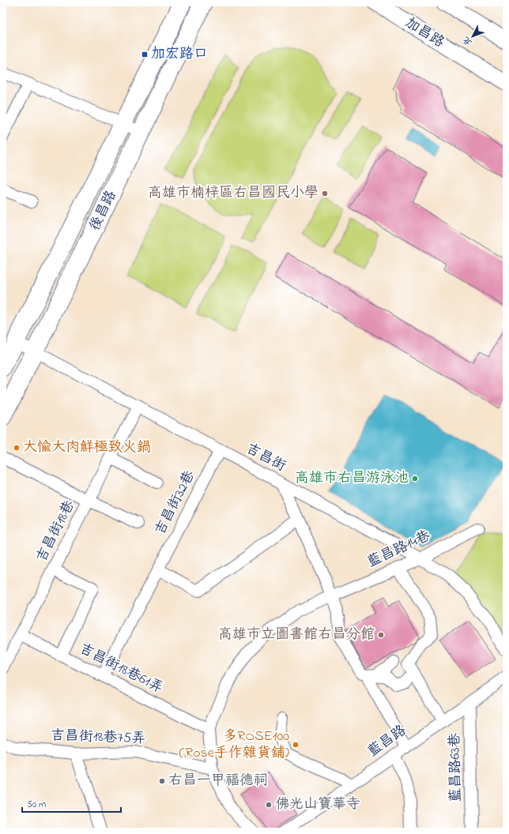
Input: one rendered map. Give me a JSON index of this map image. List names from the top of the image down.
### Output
{
  "streets": {
    "main road": ["後昌路"],
    "street": [
      "加昌路",
      "吉昌街",
      "吉昌街32巷",
      "吉昌街18巷",
      "藍昌路14巷",
      "吉昌街18巷61弄",
      "吉昌街18巷75弄",
      "藍昌路",
      "藍昌路63巷"
    ]
  },
  "crossings": [
    ["後昌路", "吉昌街"],
    ["吉昌街", "吉昌街32巷"],
    ["吉昌街", "吉昌街18巷"],
    ["吉昌街", "藍昌路14巷"],
    ["吉昌街32巷", "吉昌街18巷61弄"],
    ["吉昌街18巷", "吉昌街18巷61弄"],
    ["藍昌路14巷", "吉昌街18巷61弄"],
    ["藍昌路14巷", "吉昌街18巷75弄"],
    ["藍昌路", "藍昌路63巷"]
  ],
  "places": {
    "transit": ["加宏路口"],
    "other": [
      "高雄市楠梓區右昌國民小學",
      "大愉大肉鮮極致火鍋",
      "高雄市右昌游泳池",
      "高雄市立圖書館右昌分館",
      "多ROSE100 (Rose手作雜貨舖)",
      "右昌一甲福德祠",
      "佛光山寶華寺"
    ]
  },
  "scale_bar": "50 m",
  "north": "bottom left"
}
